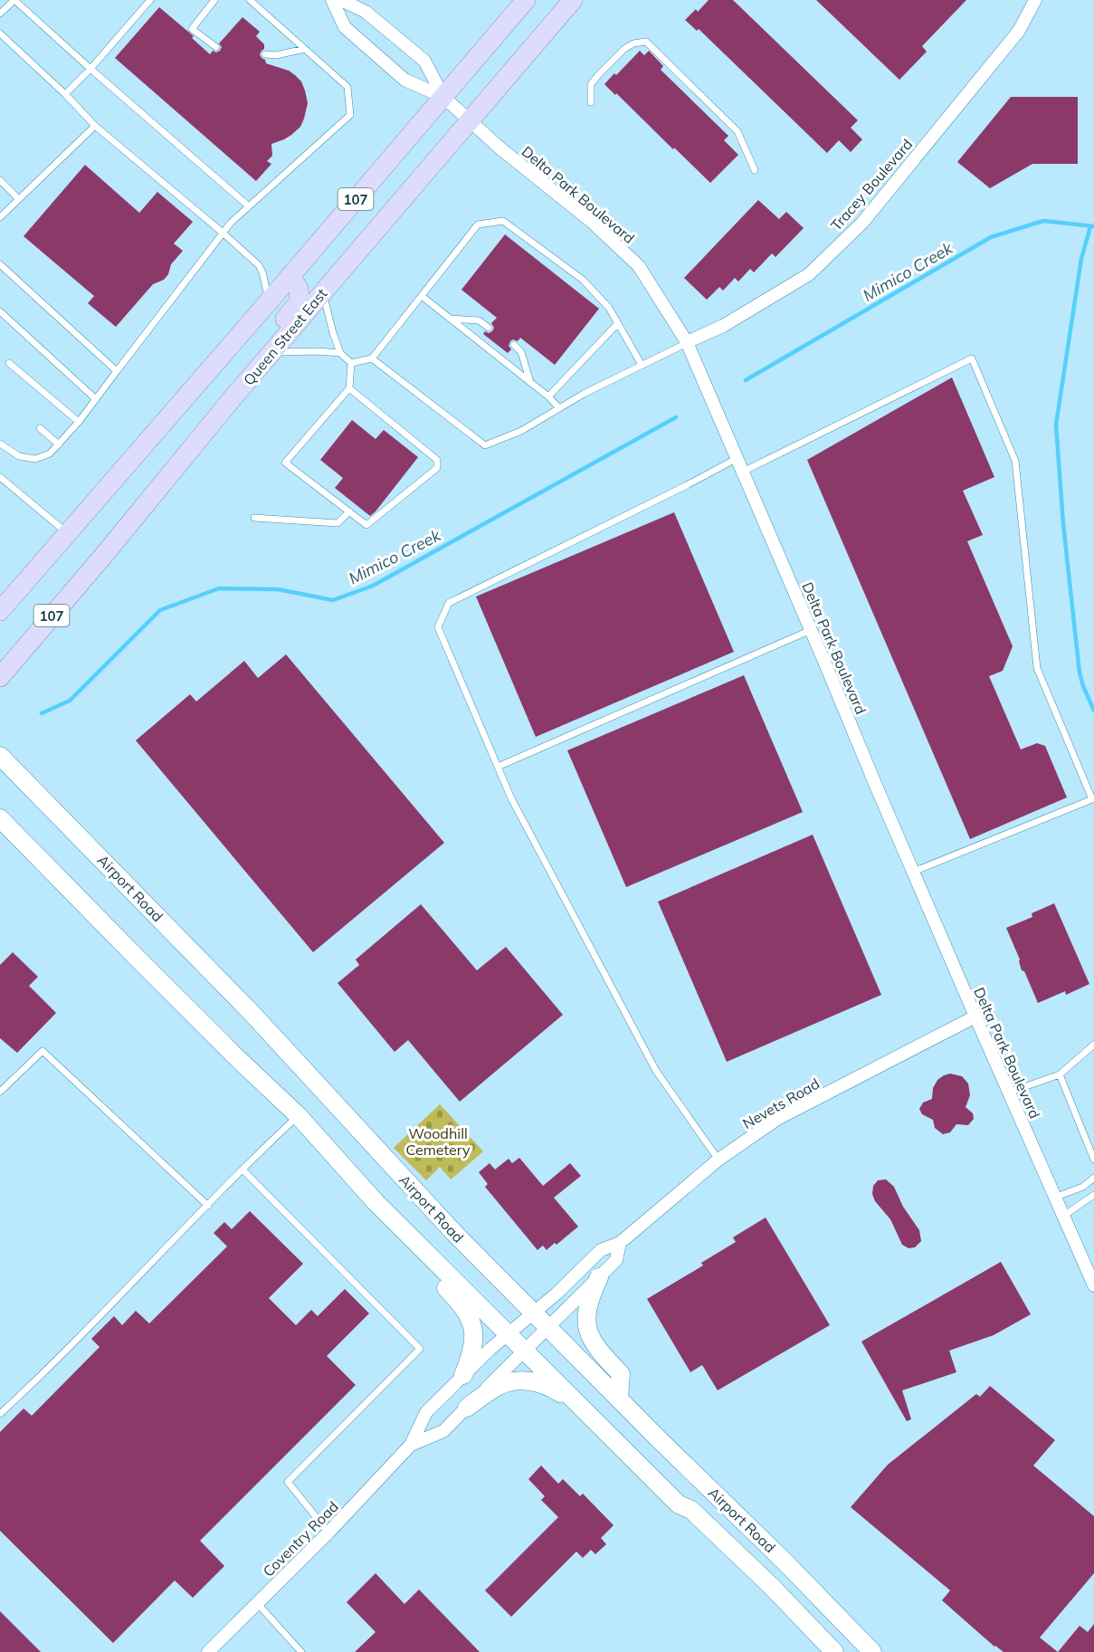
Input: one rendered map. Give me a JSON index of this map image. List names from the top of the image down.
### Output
{
  "streets": {
    "main road": ["107", "Queen Street East", "Airport Road"],
    "street": [
      "Tracey Boulevard",
      "Delta Park Boulevard",
      "Nevets Road",
      "Coventry Road"
    ]
  },
  "crossings": [
    ["Tracey Boulevard", "Delta Park Boulevard"],
    ["Delta Park Boulevard", "107"],
    ["Delta Park Boulevard", "Queen Street East"],
    ["Delta Park Boulevard", "Nevets Road"],
    ["Airport Road", "Nevets Road"],
    ["Airport Road", "Coventry Road"],
    ["Nevets Road", "Coventry Road"]
  ],
  "water": ["Mimico Creek"],
  "parks": ["Woodhill Cemetery"]
}
